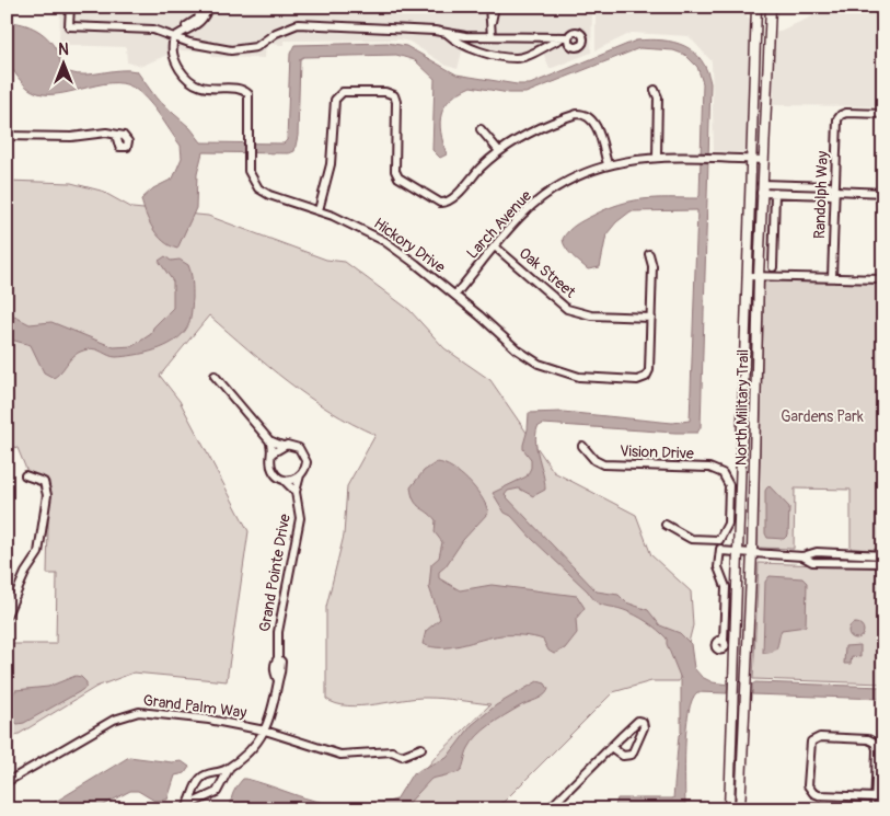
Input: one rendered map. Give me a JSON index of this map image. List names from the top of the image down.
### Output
{
  "streets": {
    "main road": ["North Military Trail"],
    "street": [
      "Randolph Way",
      "Larch Avenue",
      "Hickory Drive",
      "Oak Street",
      "Vision Drive",
      "Grand Pointe Drive",
      "Grand Palm Way"
    ]
  },
  "crossings": [
    ["Larch Avenue", "Hickory Drive"],
    ["Larch Avenue", "Oak Street"],
    ["Larch Avenue", "North Military Trail"],
    ["Hickory Drive", "Oak Street"],
    ["Grand Pointe Drive", "Grand Palm Way"]
  ],
  "parks": ["Gardens Park"],
  "north": "top"
}
